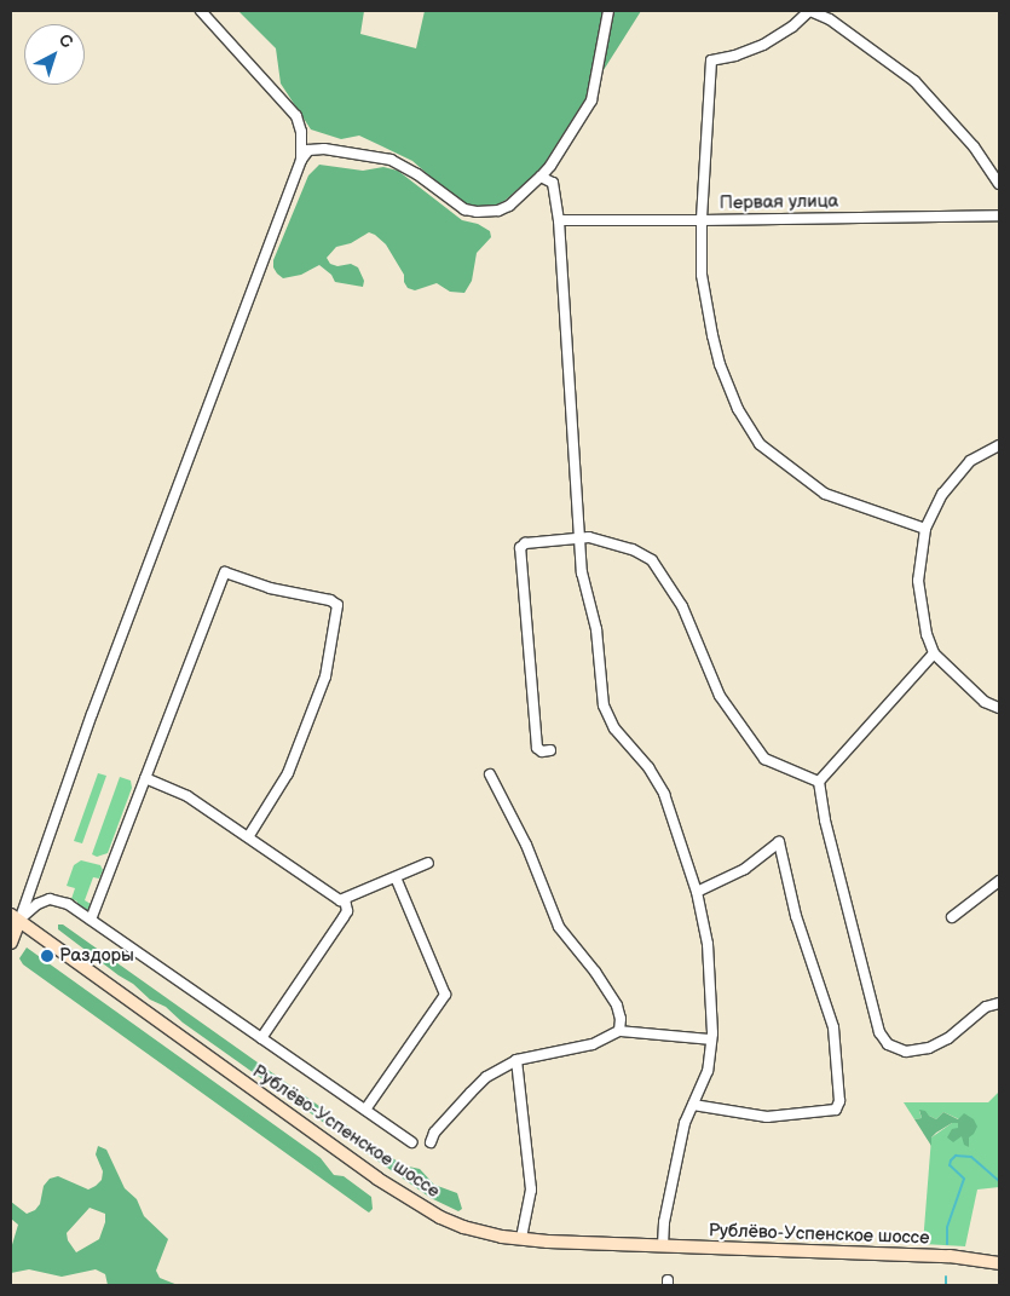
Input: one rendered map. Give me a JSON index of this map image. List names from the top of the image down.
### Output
{
  "streets": {
    "main road": ["Рублёво-Успенское шоссе"],
    "street": ["Первая улица"]
  },
  "places": ["Раздоры"],
  "north": "top right"
}
